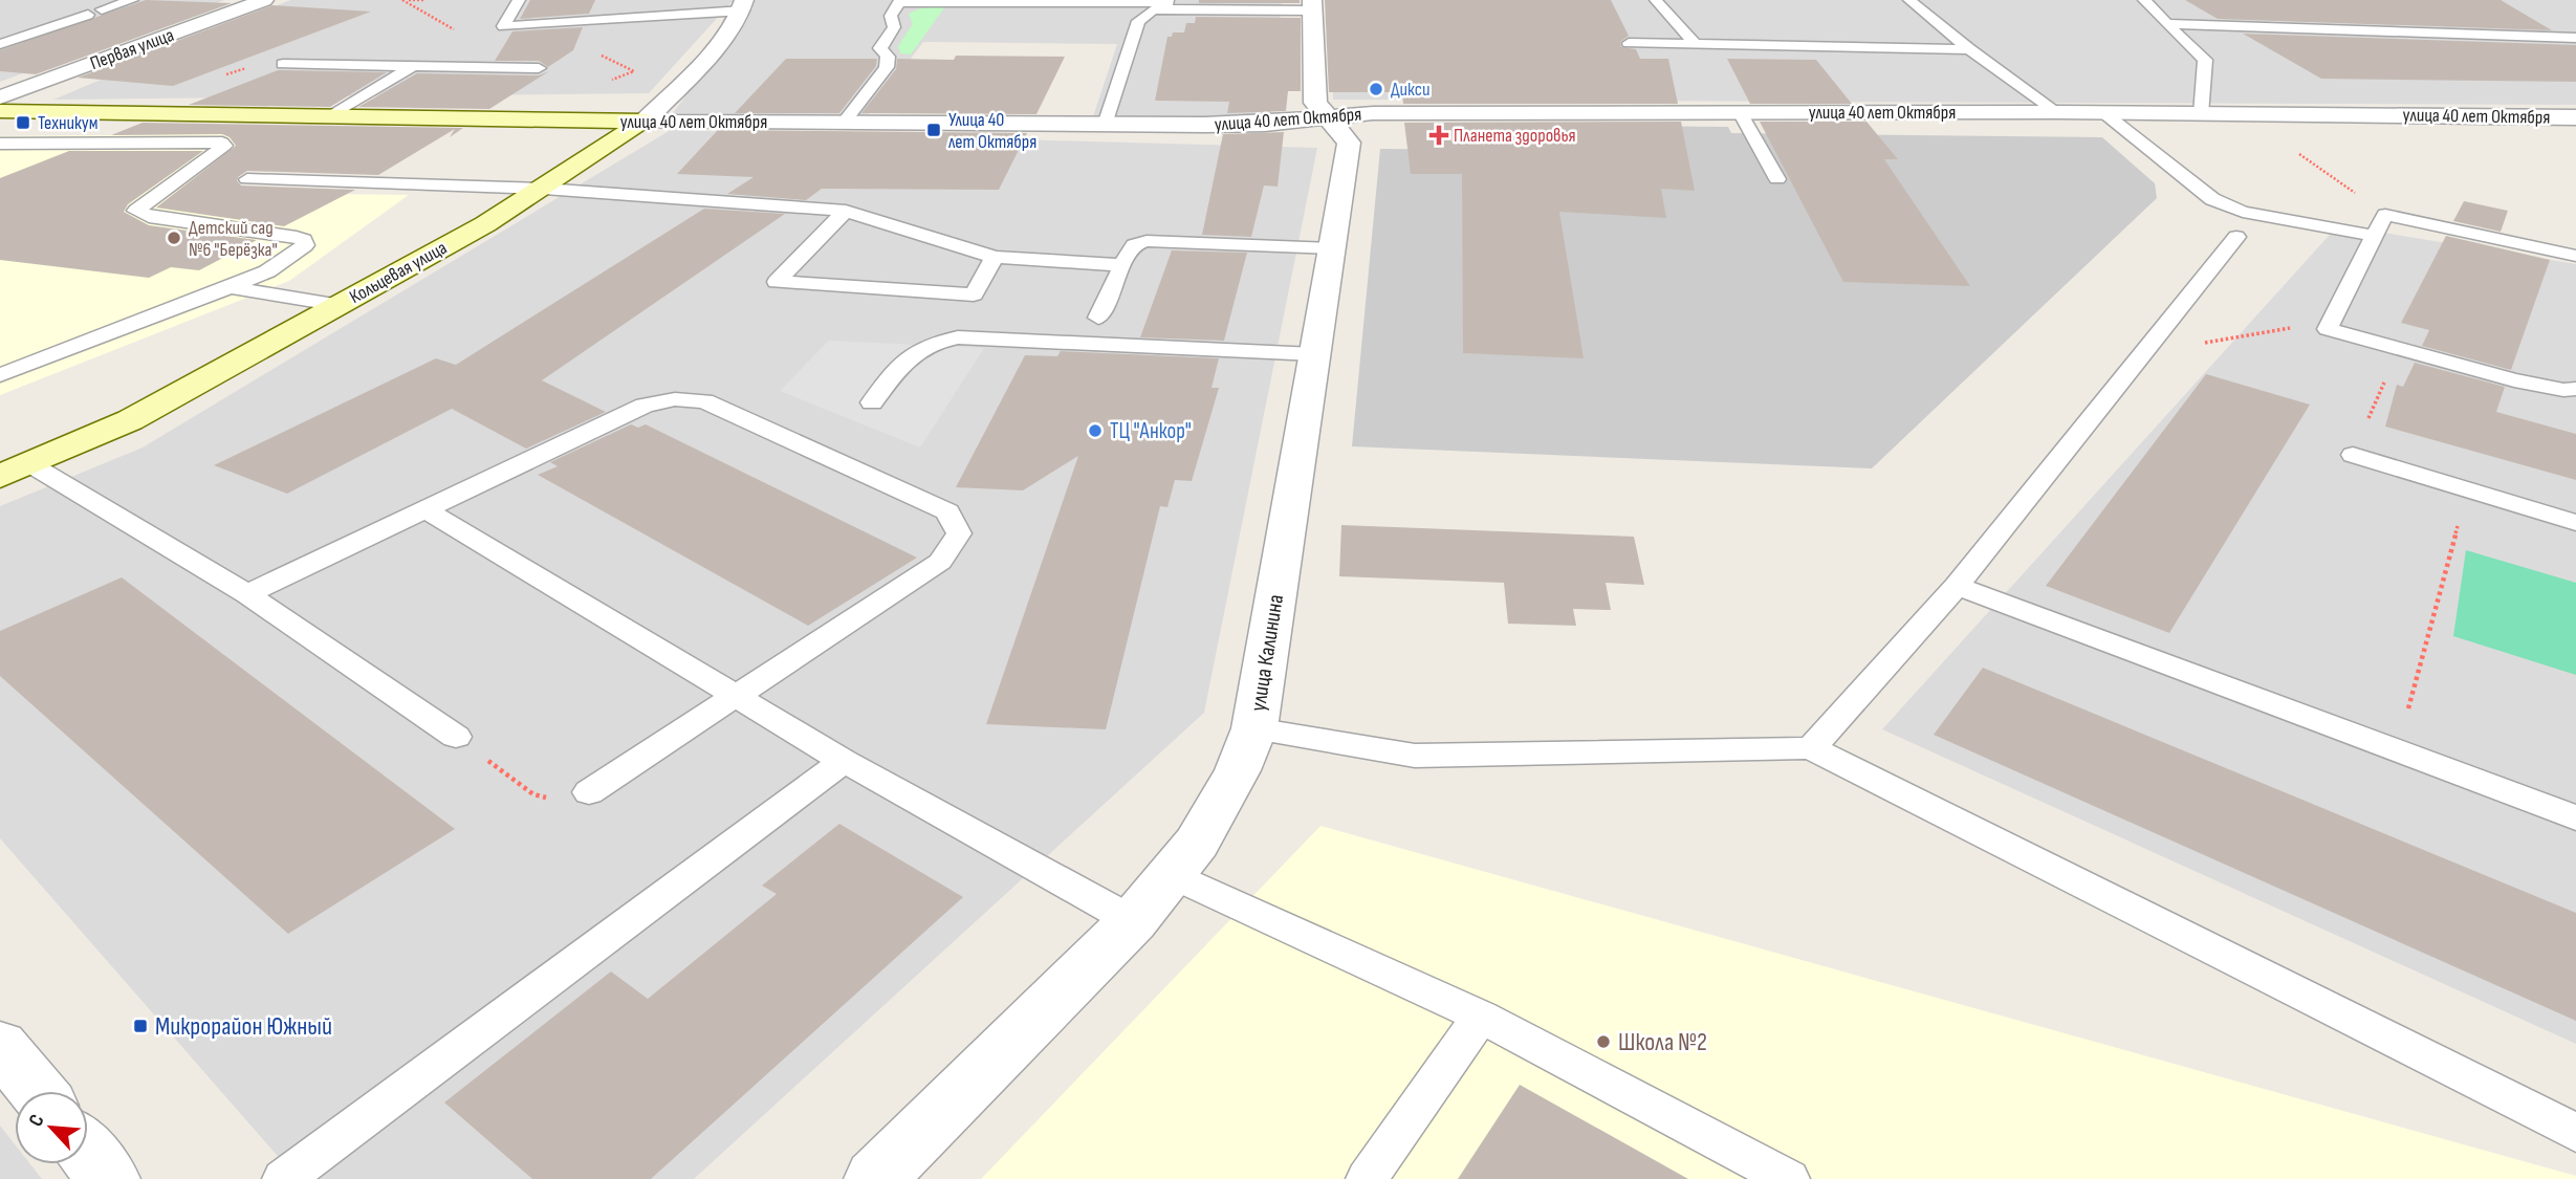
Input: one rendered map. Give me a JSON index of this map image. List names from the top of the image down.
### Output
{
  "streets": {
    "street": [
      "Первая улица",
      "улица 40 лет Октября",
      "Кольцевая улица",
      "улица Калинина"
    ]
  },
  "crossings": [
    ["улица 40 лет Октября", "Кольцевая улица"],
    ["улица 40 лет Октября", "улица Калинина"]
  ],
  "places": {
    "other": [
      "Дикси",
      "Детский сад №6 \"Берёзка\"",
      "ТЦ \"Анкор\"",
      "Школа №2"
    ],
    "transit": ["Техникум", "Улица 40 лет Октября", "Микрорайон Южный"],
    "health": ["Планета здоровья"]
  },
  "north": "top left"
}
